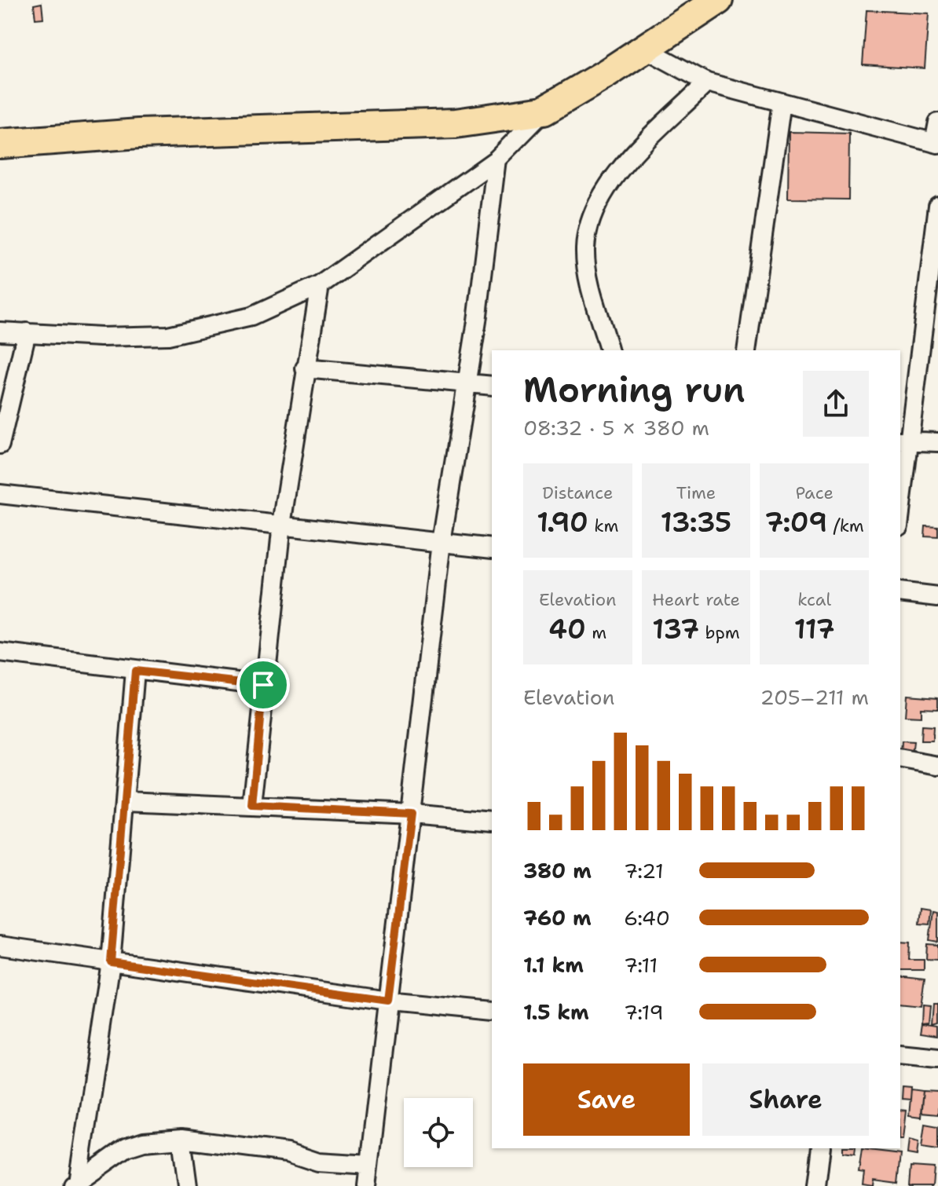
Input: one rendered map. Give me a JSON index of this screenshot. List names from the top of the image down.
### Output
{
  "page": {
    "heading": ["Morning run", "08:32 · 5 × 380 m"],
    "stats": [
      ["Distance", "1.90 km"],
      ["Time", "13:35"],
      ["Pace", "7:09 /km"],
      ["Elevation", "40 m"],
      ["Heart rate", "137 bpm"],
      ["kcal", "117"]
    ],
    "chart": ["Elevation", "205–211 m"],
    "list": [
      {
        "name": "380 m",
        "note": "7:21"
      },
      {
        "name": "760 m",
        "note": "6:40"
      },
      {
        "name": "1.1 km",
        "note": "7:11"
      },
      {
        "name": "1.5 km",
        "note": "7:19"
      }
    ],
    "buttons": ["Save", "Share"]
  }
}
